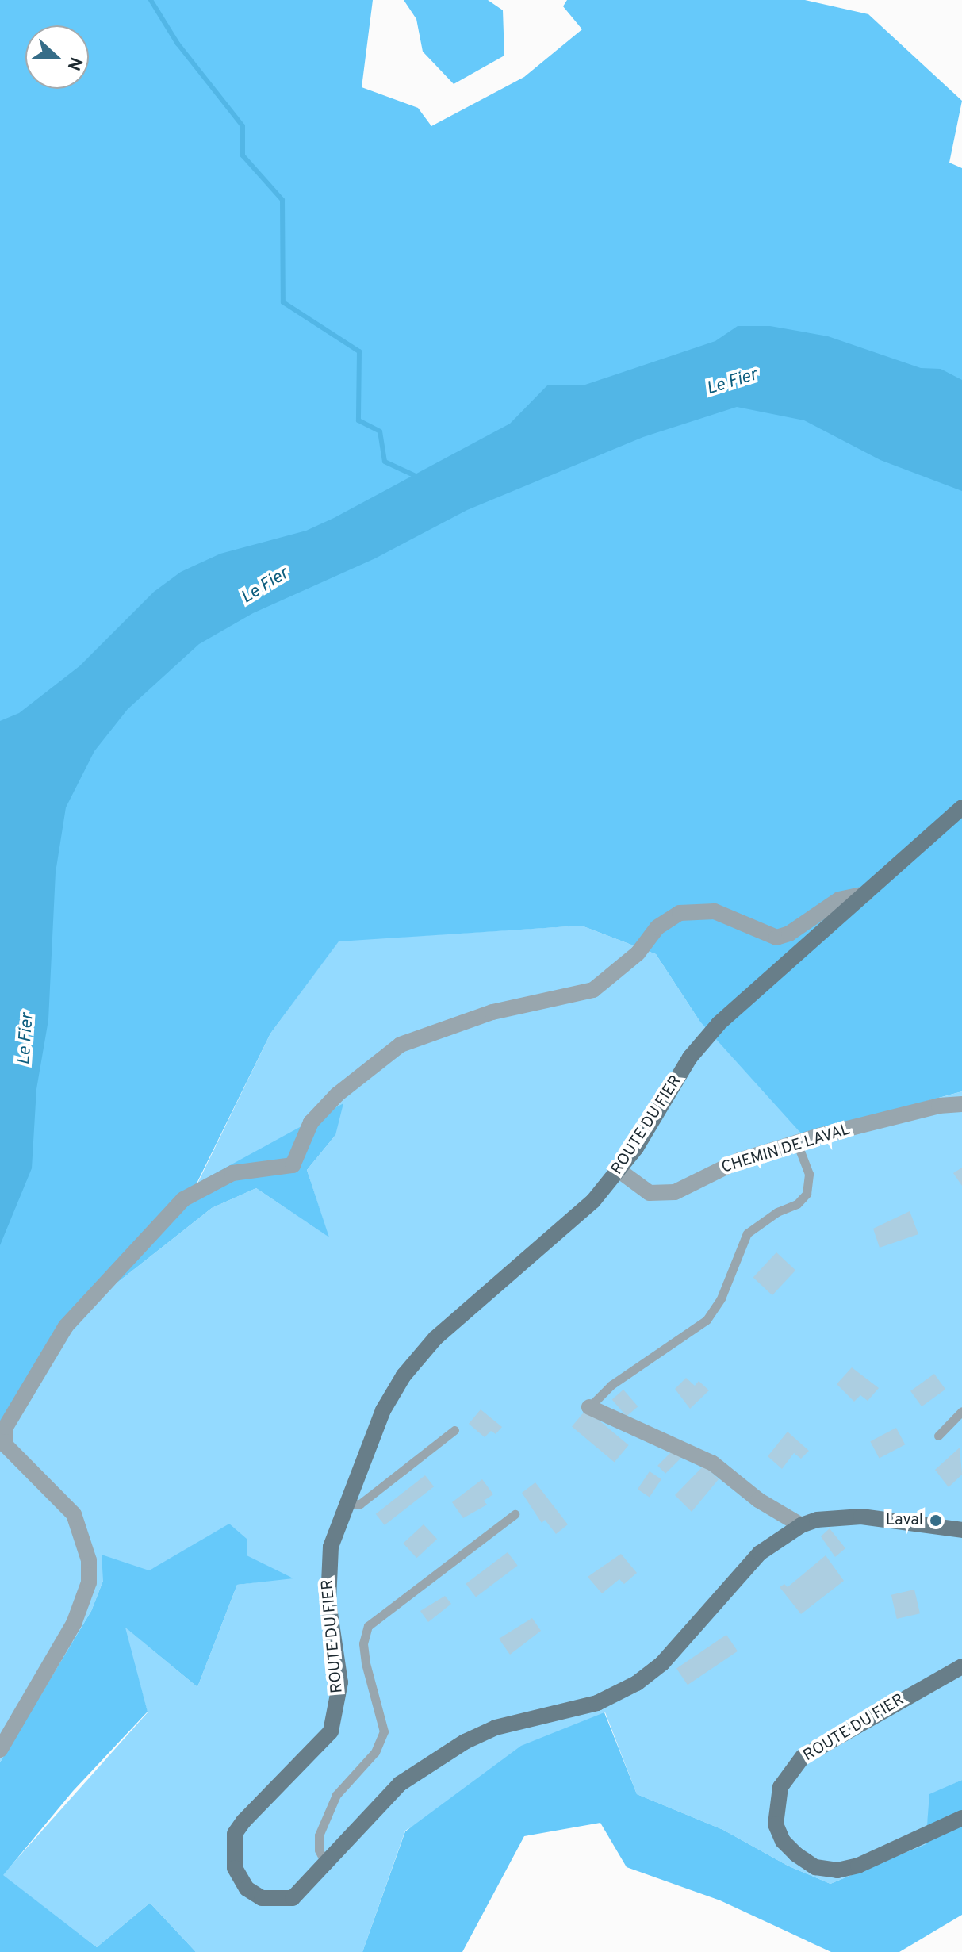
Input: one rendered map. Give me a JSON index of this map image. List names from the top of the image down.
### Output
{
  "streets": {
    "main road": ["ROUTE DU FIER"],
    "street": ["CHEMIN DE LAVAL"]
  },
  "crossings": [
    ["ROUTE DU FIER", "CHEMIN DE LAVAL"]
  ],
  "water": ["Le Fier"],
  "places": ["Laval"],
  "north": "right"
}
